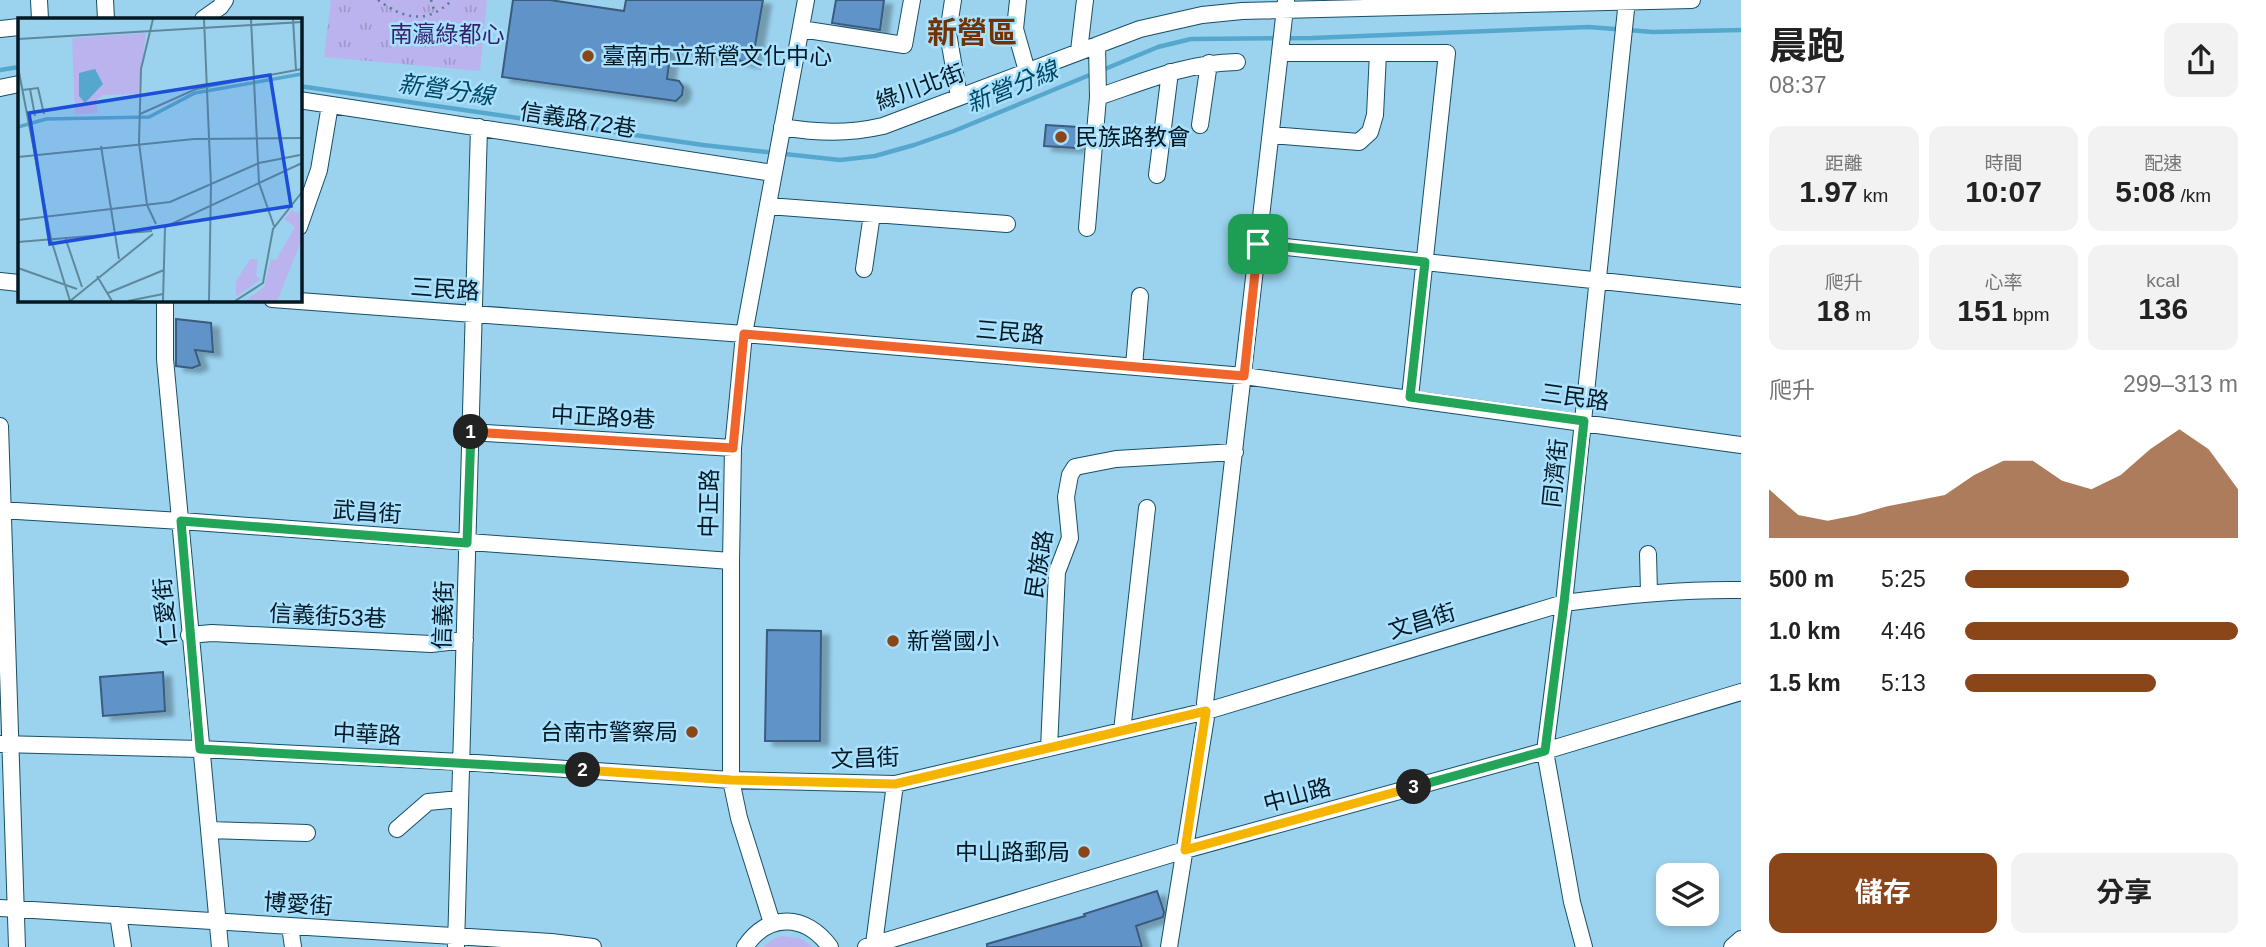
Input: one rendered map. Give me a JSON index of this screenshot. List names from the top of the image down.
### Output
{
  "streets": {
    "street": [
      "綠川北街",
      "信義路72巷",
      "三民路",
      "中正路9巷",
      "同濟街",
      "中正路",
      "武昌街",
      "民族路",
      "仁愛街",
      "信義街",
      "信義街53巷",
      "文昌街",
      "中華路",
      "中山路",
      "博愛街"
    ]
  },
  "crossings": [
    ["綠川北街", "同濟街"],
    ["綠川北街", "中正路"],
    ["信義路72巷", "中正路"],
    ["信義路72巷", "信義街"],
    ["三民路", "同濟街"],
    ["三民路", "中正路"],
    ["三民路", "信義街"],
    ["中正路9巷", "中正路"],
    ["中正路9巷", "信義街"],
    ["同濟街", "文昌街"],
    ["同濟街", "中山路"],
    ["中正路", "武昌街"],
    ["中正路", "文昌街"],
    ["中正路", "中華路"],
    ["武昌街", "仁愛街"],
    ["武昌街", "信義街"],
    ["民族路", "文昌街"],
    ["仁愛街", "信義街53巷"],
    ["仁愛街", "中華路"],
    ["仁愛街", "博愛街"],
    ["信義街", "信義街53巷"],
    ["信義街", "中華路"],
    ["信義街", "博愛街"],
    ["文昌街", "中華路"]
  ],
  "districts": ["新營區"],
  "water": ["新營分線"],
  "parks": ["南瀛綠都心"],
  "places": [
    "臺南市立新營文化中心",
    "民族路教會",
    "新營國小",
    "台南市警察局",
    "中山路郵局"
  ],
  "page": {
    "heading": ["晨跑", "08:37"],
    "stats": [
      ["距離", "1.97 km"],
      ["時間", "10:07"],
      ["配速", "5:08 /km"],
      ["爬升", "18 m"],
      ["心率", "151 bpm"],
      ["kcal", "136"]
    ],
    "chart": ["爬升", "299–313 m"],
    "pins": ["1", "2", "3"],
    "list": [
      {
        "name": "500 m",
        "note": "5:25"
      },
      {
        "name": "1.0 km",
        "note": "4:46"
      },
      {
        "name": "1.5 km",
        "note": "5:13"
      }
    ],
    "buttons": ["儲存", "分享"]
  }
}
